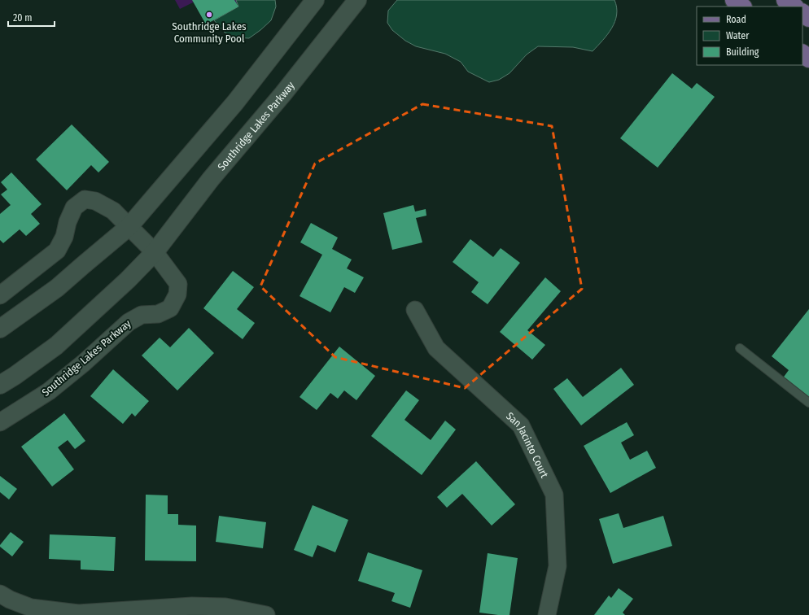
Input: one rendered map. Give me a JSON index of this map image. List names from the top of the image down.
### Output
{
  "streets": {
    "street": ["Southridge Lakes Parkway", "San Jacinto Court"]
  },
  "places": ["Southridge Lakes Community Pool"],
  "legend": ["Road", "Water", "Building"],
  "scale_bar": "20 m"
}
